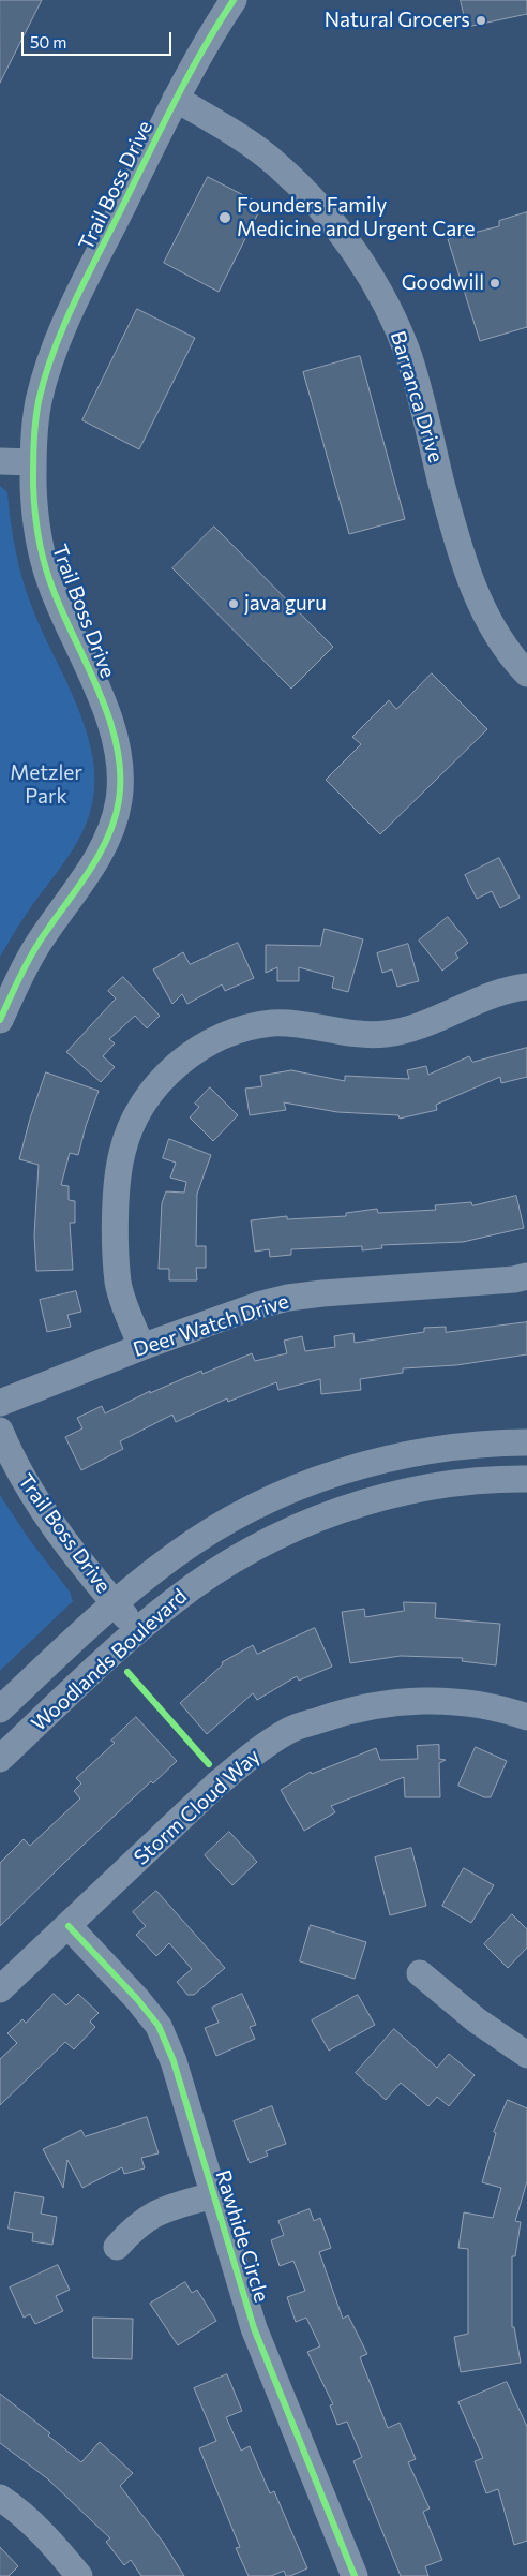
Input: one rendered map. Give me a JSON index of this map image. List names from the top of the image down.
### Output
{
  "streets": {
    "street": [
      "Trail Boss Drive",
      "Barranca Drive",
      "Deer Watch Drive",
      "Woodlands Boulevard",
      "Storm Cloud Way",
      "Rawhide Circle"
    ]
  },
  "crossings": [
    ["Trail Boss Drive", "Barranca Drive"],
    ["Trail Boss Drive", "Woodlands Boulevard"],
    ["Storm Cloud Way", "Rawhide Circle"]
  ],
  "parks": ["Metzler Park"],
  "places": [
    "Natural Grocers",
    "Founders Family Medicine and Urgent Care",
    "Goodwill",
    "java guru"
  ],
  "scale_bar": "50 m"
}
